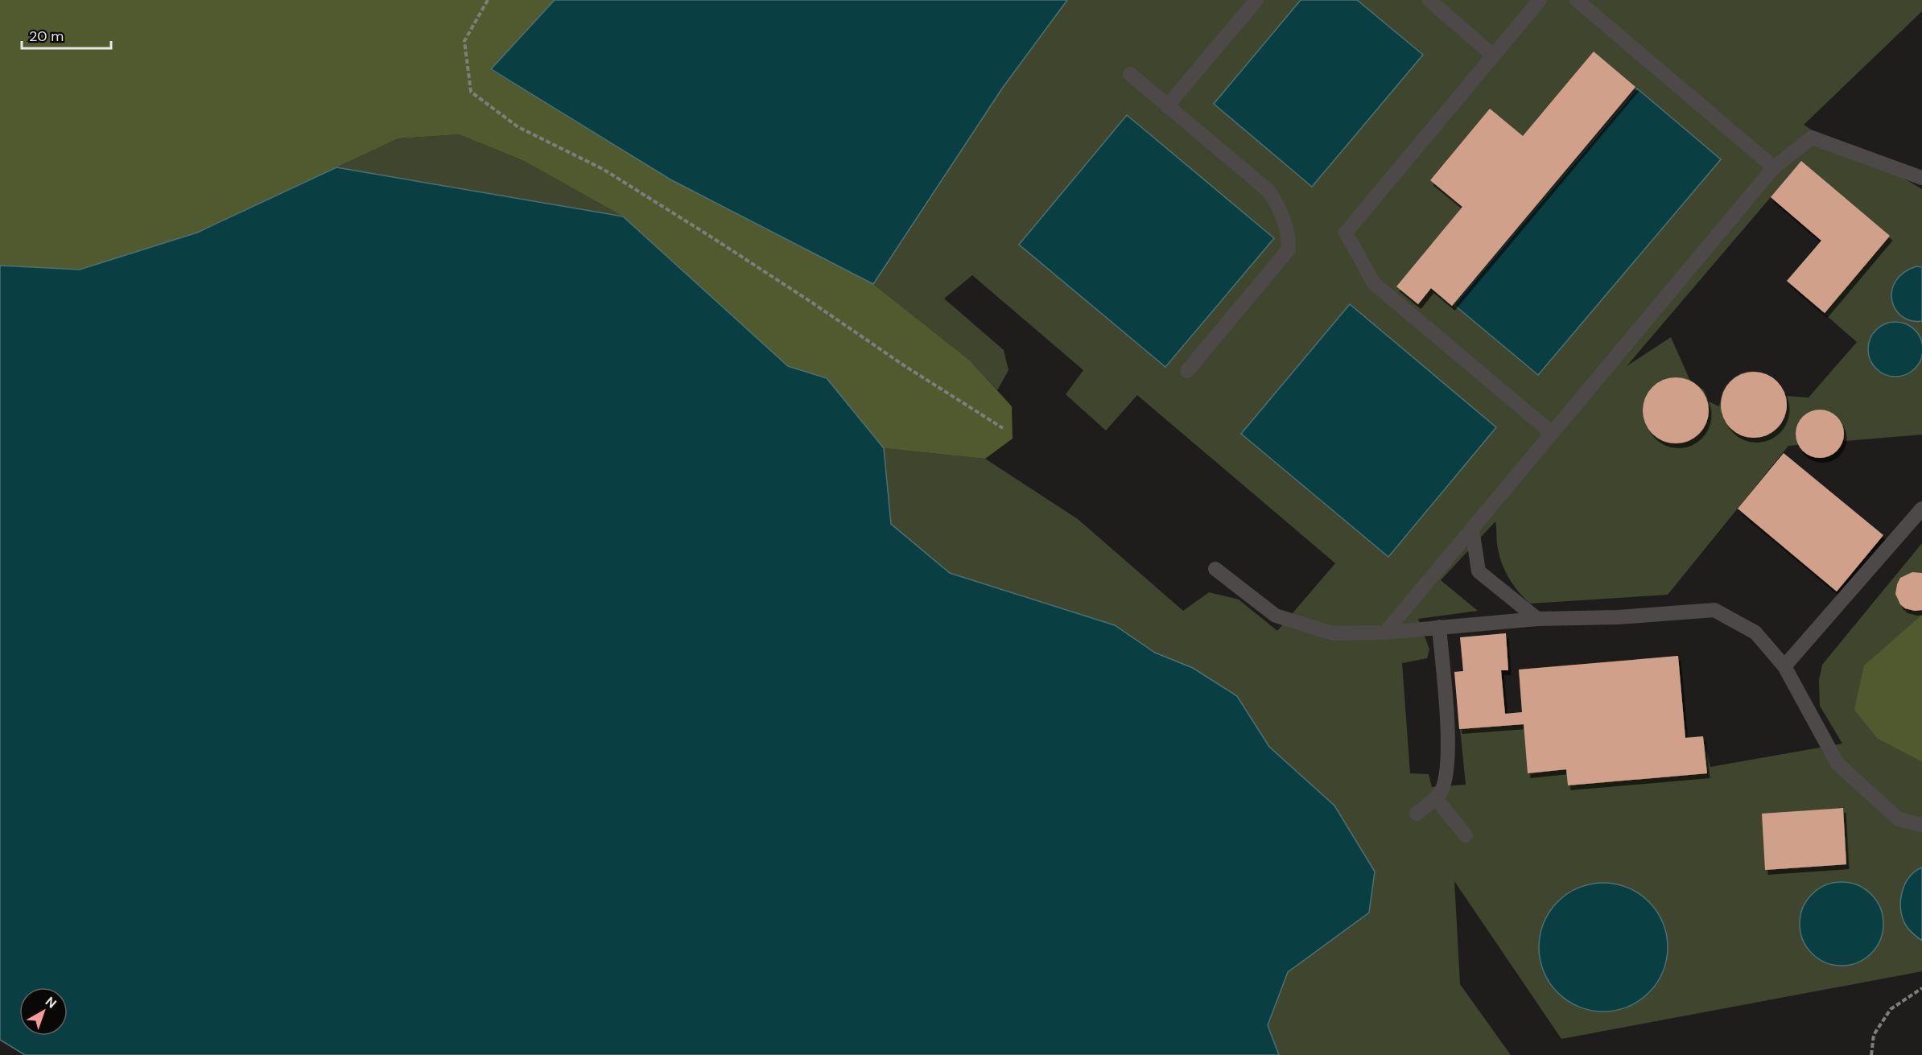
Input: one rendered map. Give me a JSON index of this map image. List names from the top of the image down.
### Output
{
  "scale_bar": "20 m",
  "north": "top right"
}
